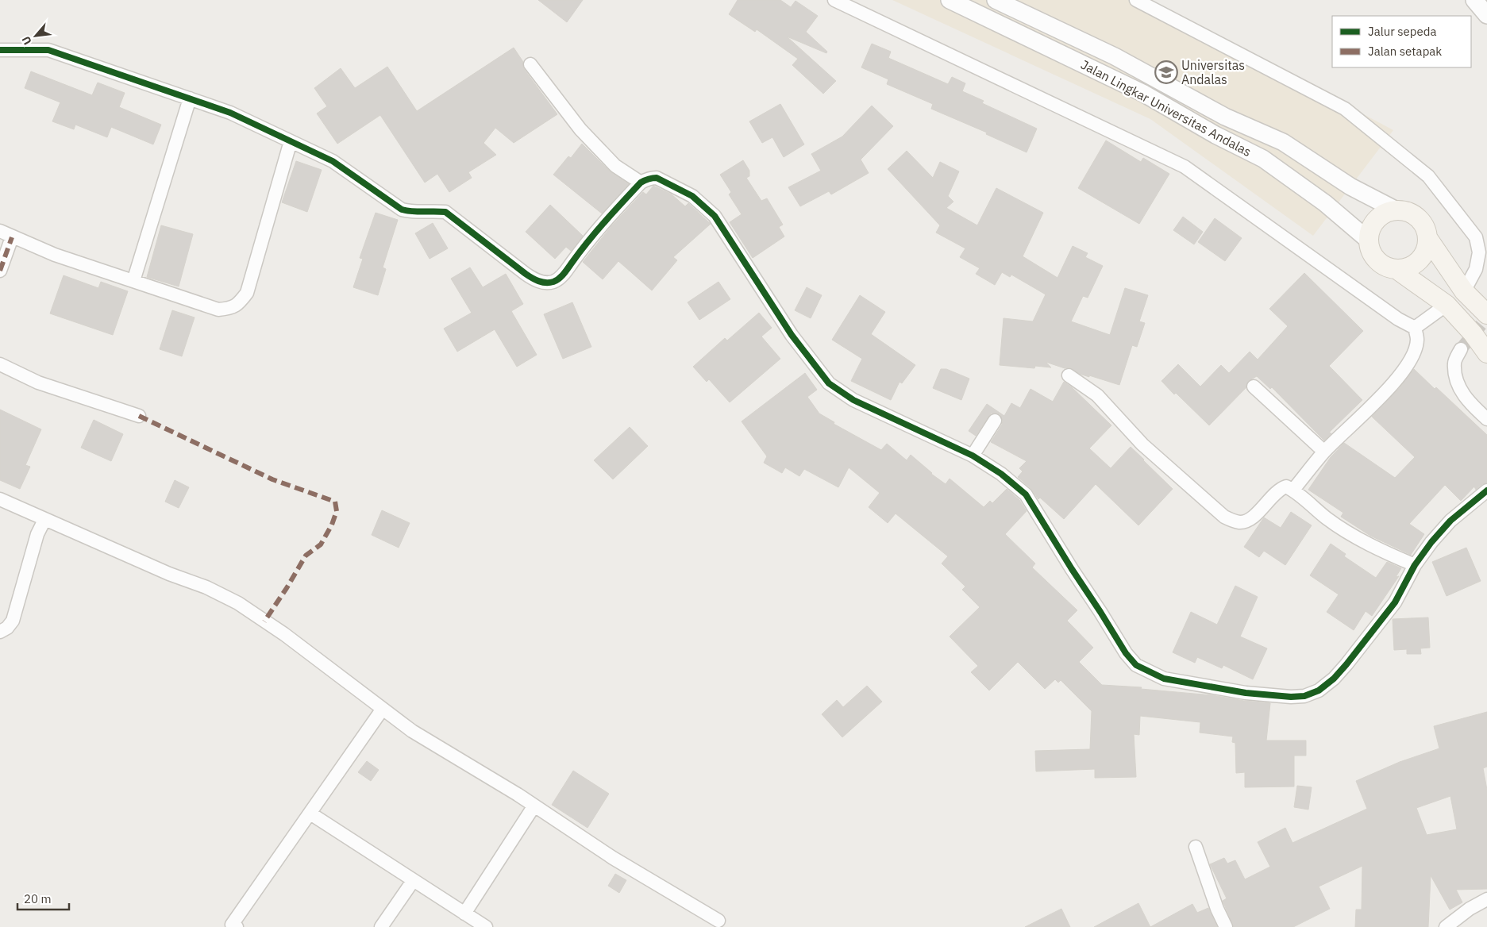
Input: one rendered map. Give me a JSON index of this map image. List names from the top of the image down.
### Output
{
  "streets": {
    "street": ["Jalan Lingkar Universitas Andalas"]
  },
  "places": {
    "school or university": ["Universitas Andalas"]
  },
  "legend": ["Jalur sepeda", "Jalan setapak"],
  "scale_bar": "20 m",
  "north": "bottom left"
}
